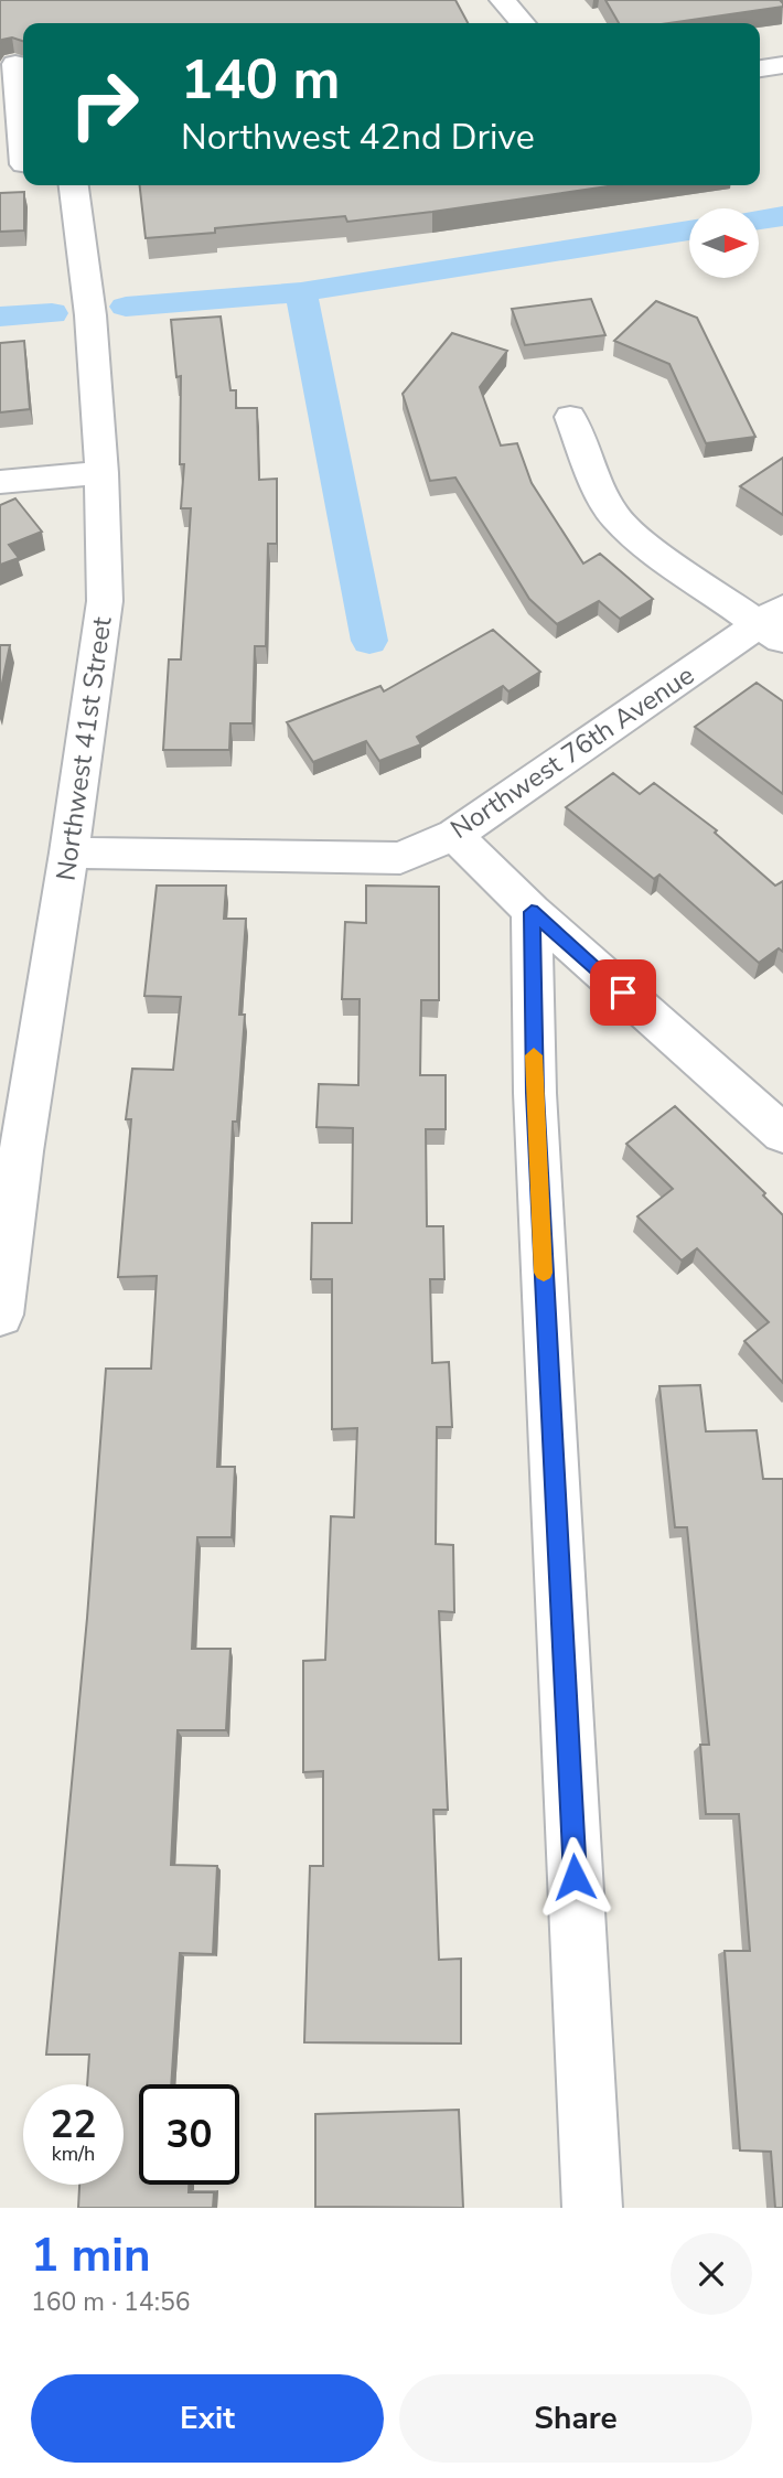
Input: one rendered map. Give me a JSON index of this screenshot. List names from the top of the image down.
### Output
{
  "streets": {
    "street": ["Northwest 41st Street", "Northwest 76th Avenue"]
  },
  "crossings": [
    ["Northwest 41st Street", "Northwest 76th Avenue"]
  ],
  "north": "right",
  "page": {
    "turn": ["140 m", "Northwest 42nd Drive"],
    "speed": "22 km/h",
    "limit": "30",
    "heading": ["1 min", "160 m · 14:56"],
    "buttons": ["Exit", "Share"]
  }
}
